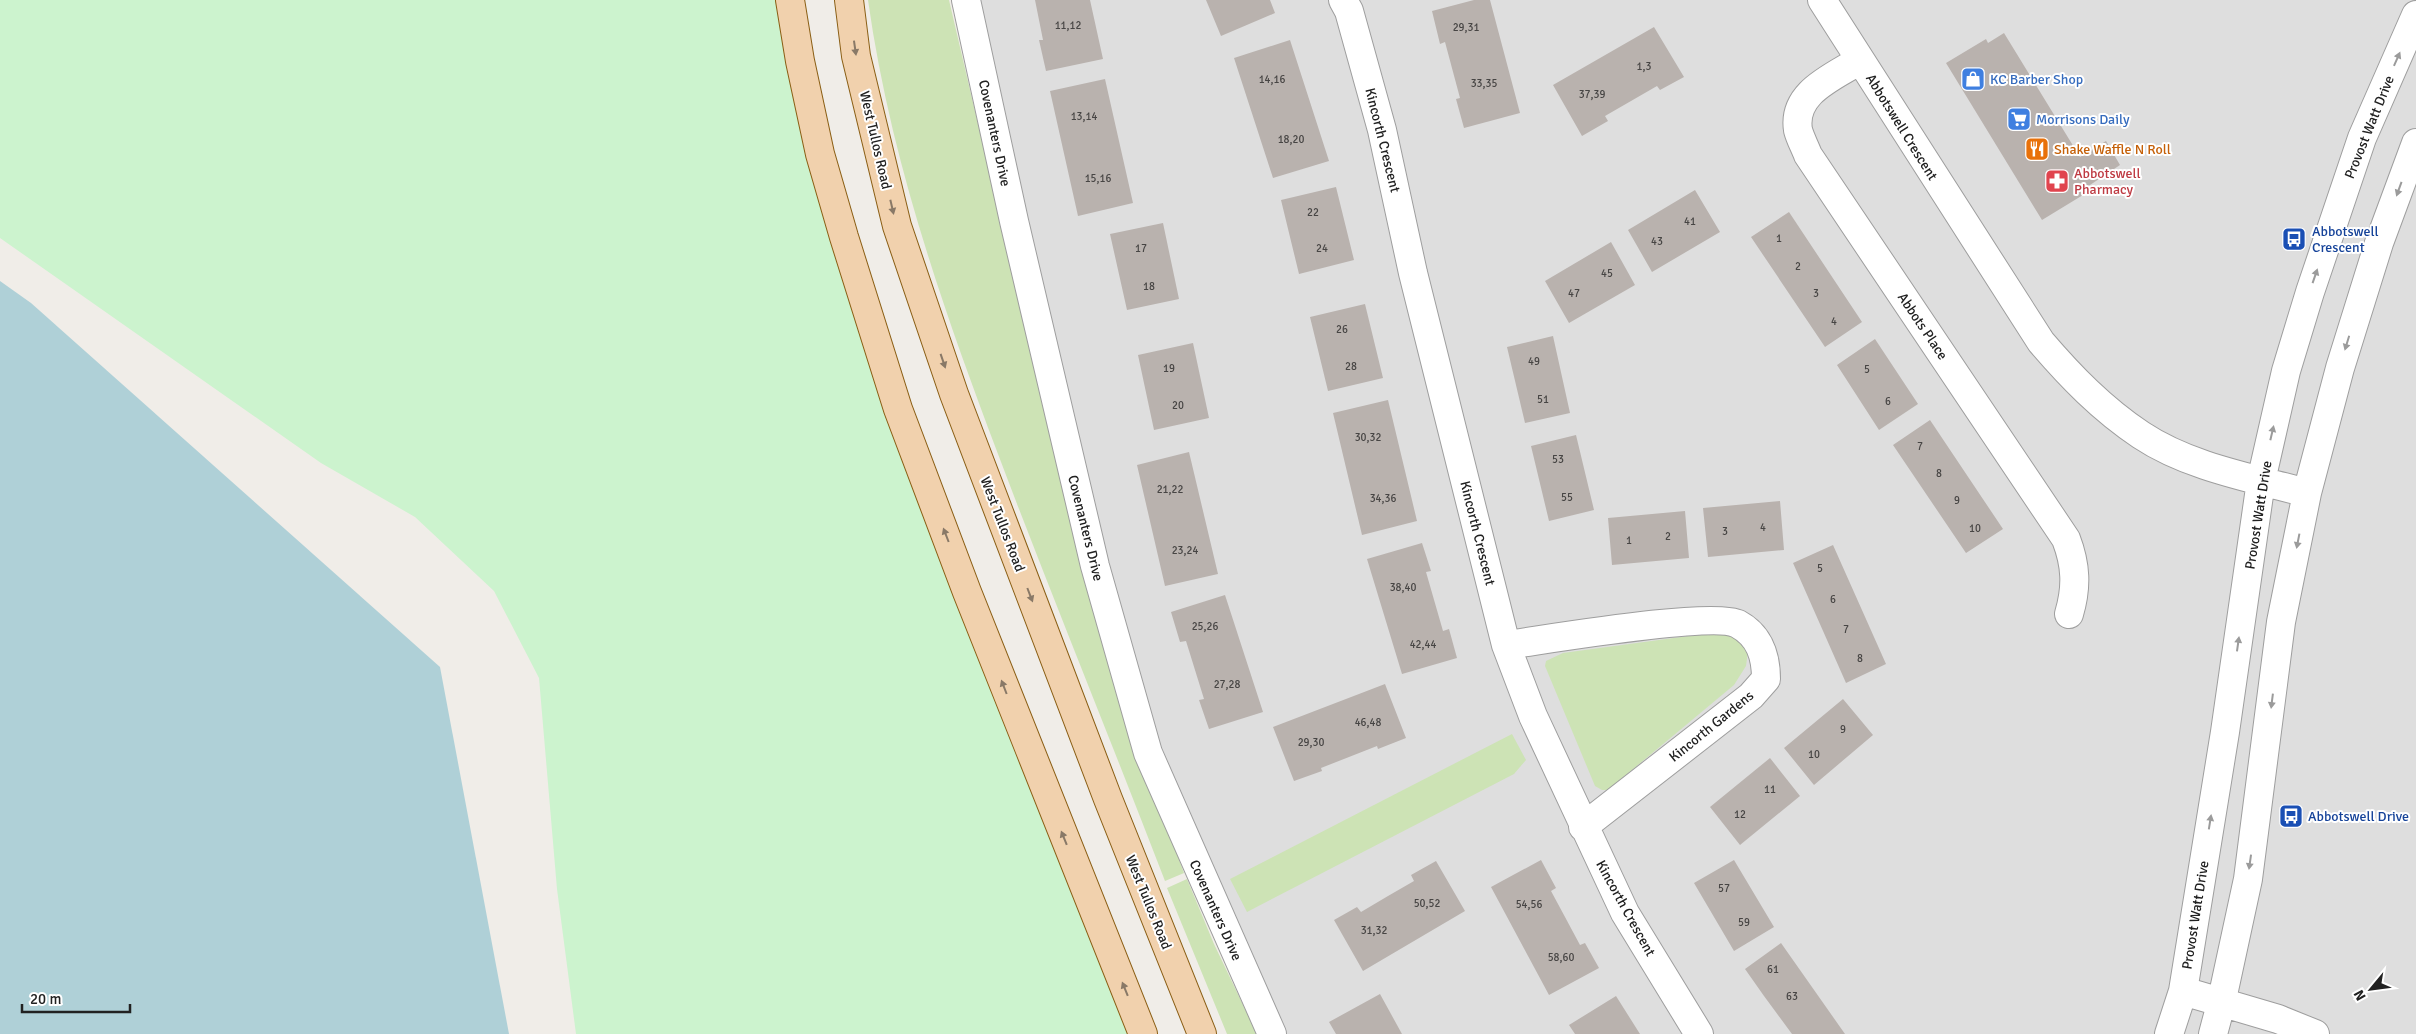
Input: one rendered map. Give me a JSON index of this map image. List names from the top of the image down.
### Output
{
  "streets": {
    "main road": ["West Tullos Road"],
    "street": [
      "Abbotswell Crescent",
      "Provost Watt Drive",
      "Covenanters Drive",
      "Kincorth Crescent",
      "Abbots Place",
      "Kincorth Gardens"
    ]
  },
  "crossings": [
    ["Abbotswell Crescent", "Provost Watt Drive"],
    ["Abbotswell Crescent", "Abbots Place"],
    ["Kincorth Crescent", "Kincorth Gardens"]
  ],
  "places": {
    "shop": ["KC Barber Shop"],
    "supermarket": ["Morrisons Daily"],
    "restaurant": ["Shake Waffle N Roll"],
    "pharmacy": ["Abbotswell Pharmacy"],
    "bus stop": ["Abbotswell Crescent", "Abbotswell Drive"]
  },
  "house_numbers": [
    "11,12",
    "29,31",
    "1,3",
    "14,16",
    "33,35",
    "37,39",
    "13,14",
    "18,20",
    "15,16",
    "22",
    "41",
    "1",
    "43",
    "17",
    "24",
    "2",
    "45",
    "18",
    "47",
    "3",
    "4",
    "26",
    "49",
    "28",
    "19",
    "5",
    "51",
    "6",
    "20",
    "30,32",
    "7",
    "53",
    "8",
    "21,22",
    "55",
    "34,36",
    "9",
    "4",
    "10",
    "3",
    "2",
    "1",
    "23,24",
    "5",
    "38,40",
    "6",
    "25,26",
    "7",
    "42,44",
    "8",
    "27,28",
    "46,48",
    "9",
    "29,30",
    "10",
    "11",
    "12",
    "57",
    "50,52",
    "54,56",
    "59",
    "31,32",
    "58,60",
    "61",
    "63"
  ],
  "scale_bar": "20 m",
  "north": "bottom left"
}
